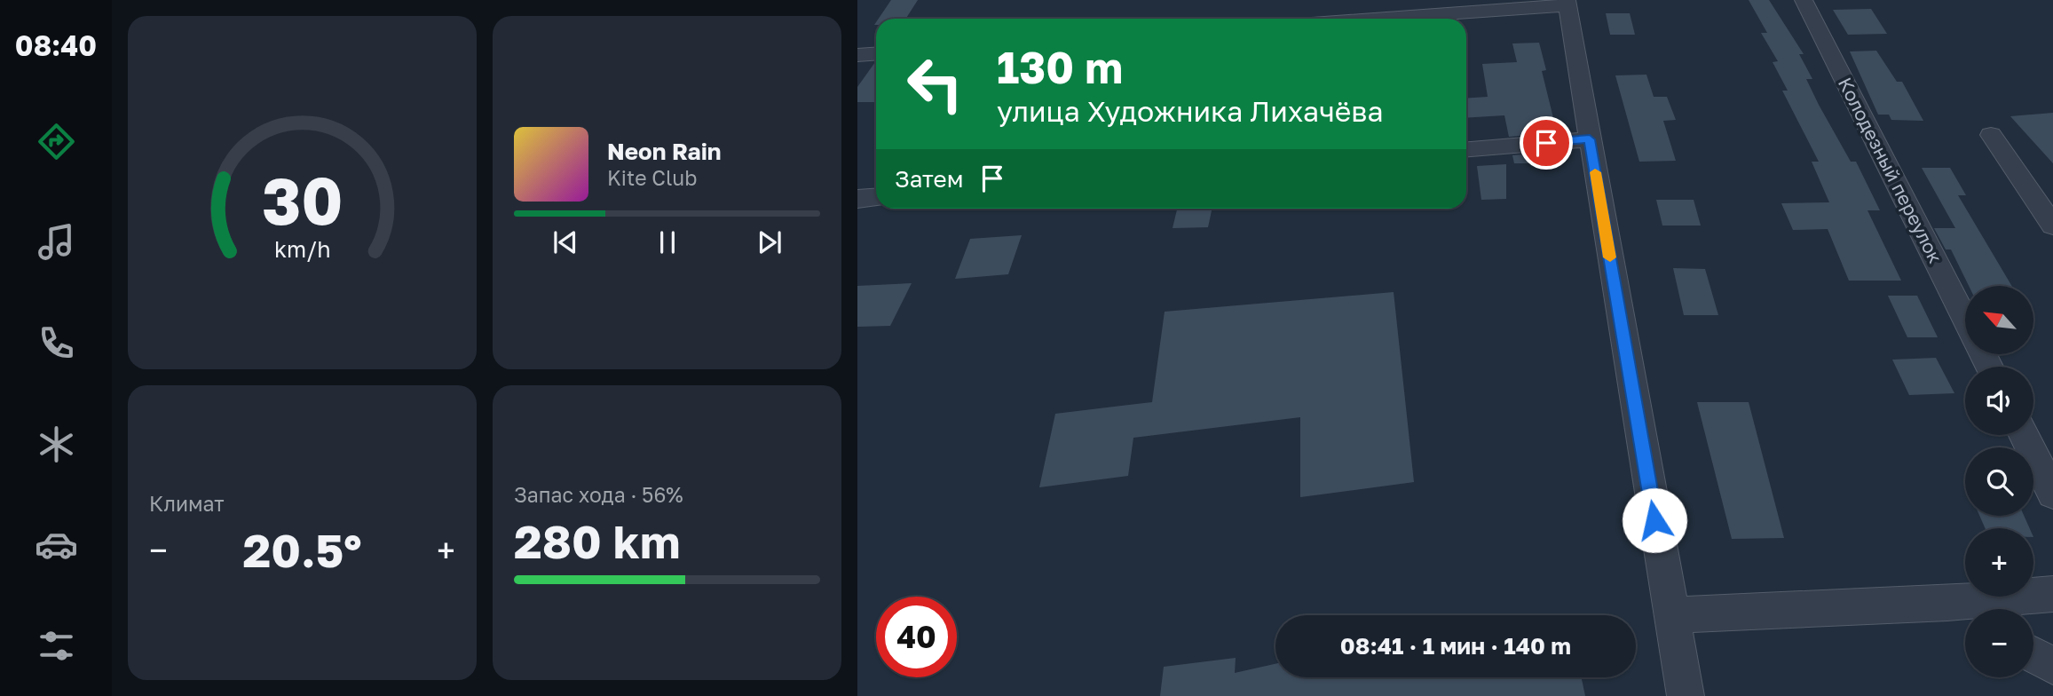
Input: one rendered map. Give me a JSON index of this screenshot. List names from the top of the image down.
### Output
{
  "streets": {
    "street": ["Колодезный переулок"]
  },
  "north": "top left",
  "page": {
    "tabs": "08:40",
    "turn": ["130 m", "улица Художника Лихачёва"],
    "song": ["Neon Rain", "Kite Club"],
    "then": "Затем",
    "map_buttons": ["+", "−"],
    "tile": [
      "Климат",
      ["Запас хода · 56%", "280 km"]
    ],
    "heat": ["−", "20.5°", "+"],
    "limit": "40",
    "trip": "08:41 · 1 мин · 140 m",
    "gauge": ["30", "km/h"]
  }
}
